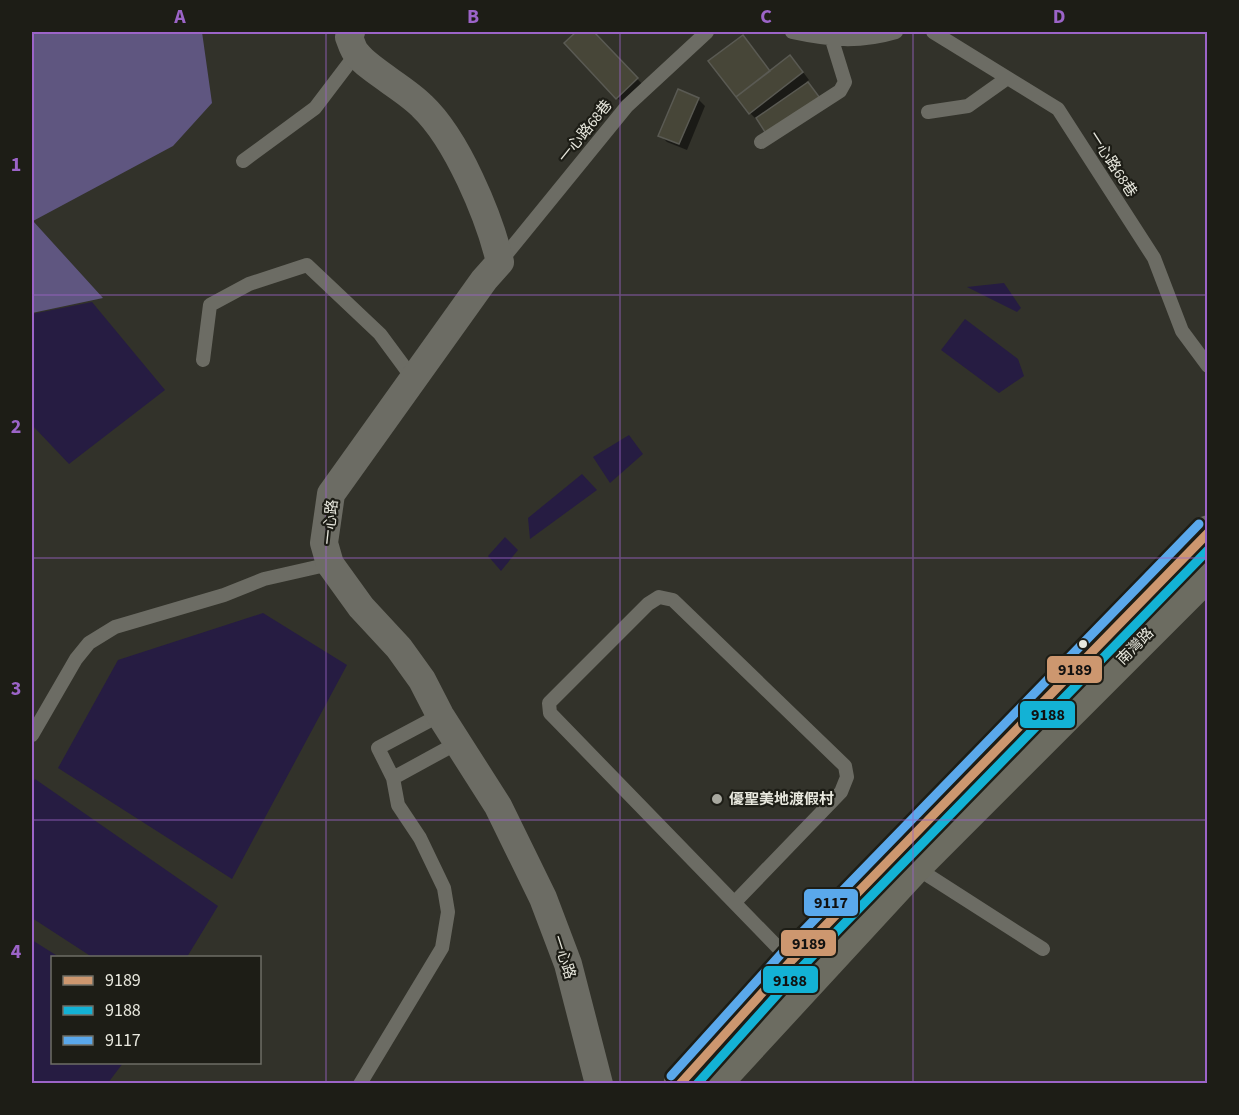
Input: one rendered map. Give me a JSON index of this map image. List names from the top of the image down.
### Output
{
  "streets": {
    "main road": ["南灣路"],
    "street": ["一心路"],
    "lane": ["一心路68巷"]
  },
  "crossings": [
    ["一心路68巷", "一心路"]
  ],
  "places": ["優聖美地渡假村"],
  "lines": ["transit line 9117", "transit line 9189", "transit line 9188"],
  "legend": ["9189", "9188", "9117"],
  "grid": {
    "columns": [
      "A",
      "B",
      "C",
      "D"
    ],
    "rows": [
      "1",
      "2",
      "3",
      "4"
    ]
  }
}
